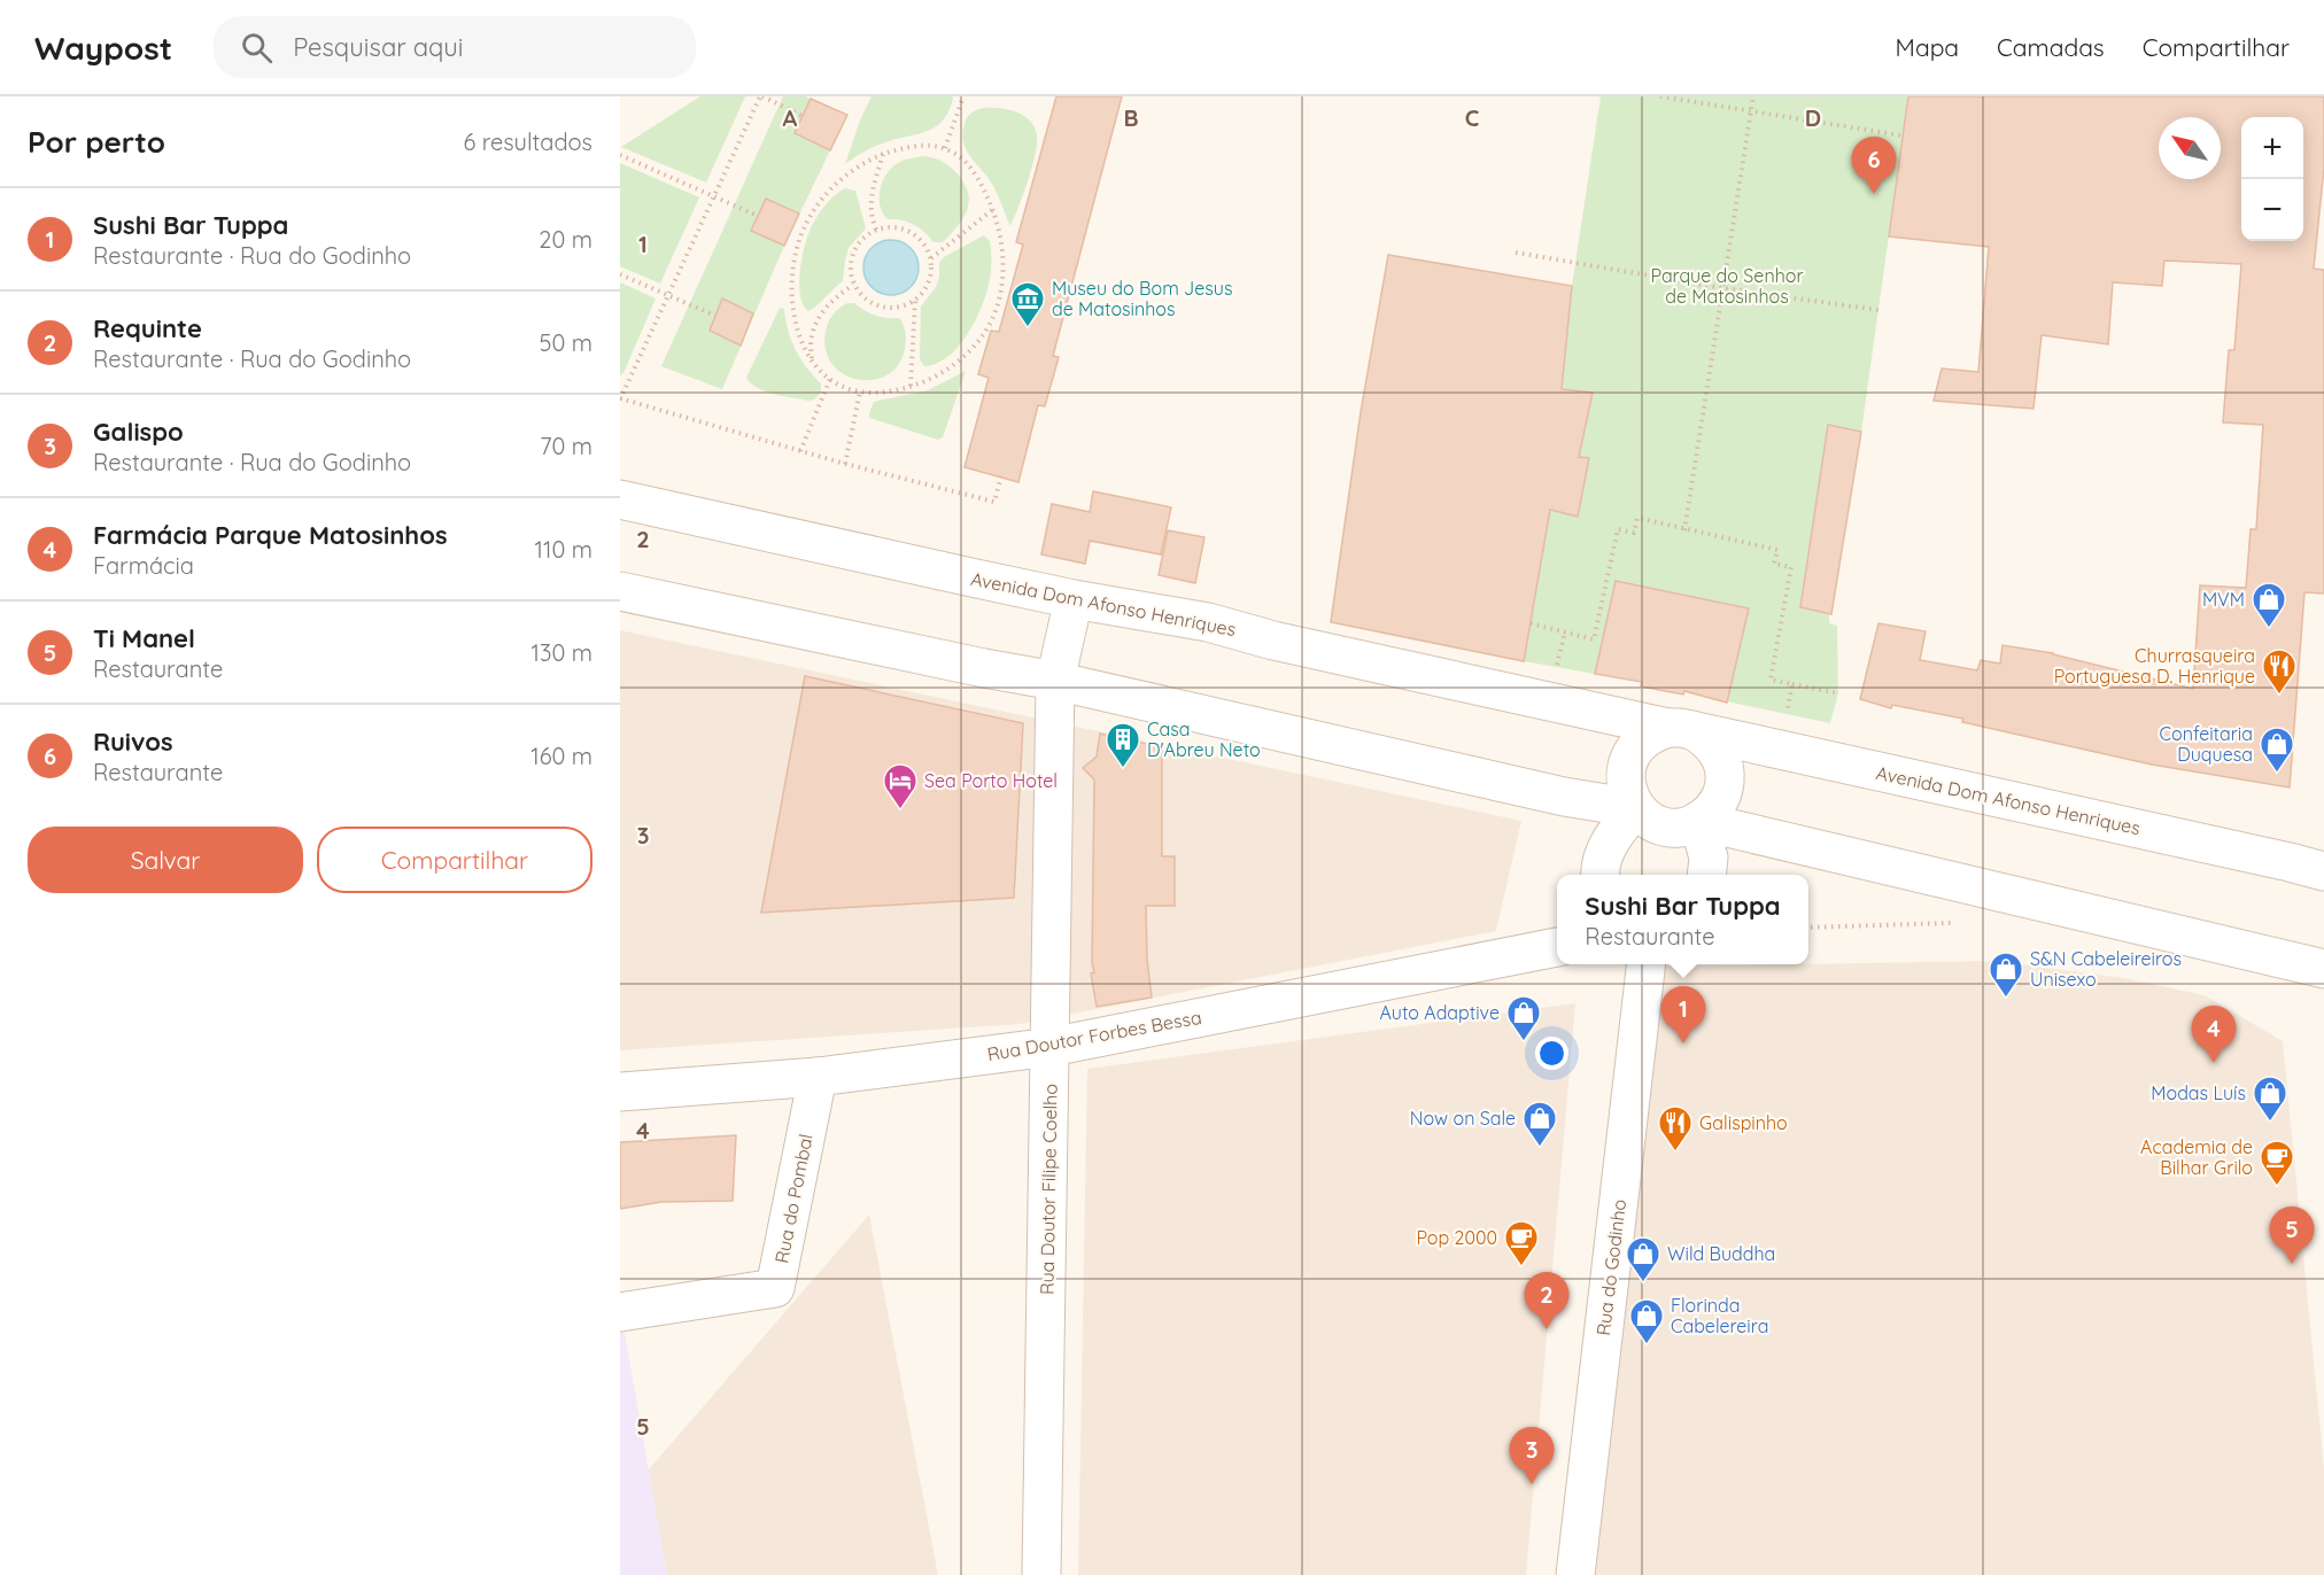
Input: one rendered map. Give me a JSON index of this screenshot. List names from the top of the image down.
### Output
{
  "streets": {
    "main road": [
      "Avenida Dom Afonso Henriques",
      "Rua Doutor Forbes Bessa",
      "Rua Doutor Filipe Coelho",
      "Rua do Pombal",
      "Rua do Godinho"
    ]
  },
  "crossings": [
    ["Avenida Dom Afonso Henriques", "Rua Doutor Filipe Coelho"],
    ["Rua Doutor Forbes Bessa", "Rua Doutor Filipe Coelho"],
    ["Rua Doutor Forbes Bessa", "Rua do Pombal"]
  ],
  "parks": ["Parque do Senhor de Matosinhos"],
  "places": {
    "museum": ["Museu do Bom Jesus de Matosinhos"],
    "shop": [
      "MVM",
      "Confeitaria Duquesa",
      "S&N Cabeleireiros Unisexo",
      "Auto Adaptive",
      "Modas Luís",
      "Now on Sale",
      "Wild Buddha",
      "Florinda Cabelereira"
    ],
    "restaurant": ["Churrasqueira Portuguesa D. Henrique", "Galispinho"],
    "building": ["Casa D'Abreu Neto"],
    "hotel": ["Sea Porto Hotel"],
    "cafe": ["Academia de Bilhar Grilo", "Pop 2000"]
  },
  "north": "top left",
  "page": {
    "header": "Waypost",
    "search": "Pesquisar aqui",
    "nav": ["Mapa", "Camadas", "Compartilhar"],
    "heading": ["Por perto", "6 resultados"],
    "map_buttons": ["+", "−"],
    "pins": [
      "6",
      "1",
      "4",
      "5",
      "2",
      "3"
    ],
    "list": [
      {
        "mark": "1",
        "name": "Sushi Bar Tuppa",
        "note": "Restaurante · Rua do Godinho",
        "value": "20 m"
      },
      {
        "mark": "2",
        "name": "Requinte",
        "note": "Restaurante · Rua do Godinho",
        "value": "50 m"
      },
      {
        "mark": "3",
        "name": "Galispo",
        "note": "Restaurante · Rua do Godinho",
        "value": "70 m"
      },
      {
        "mark": "4",
        "name": "Farmácia Parque Matosinhos",
        "note": "Farmácia",
        "value": "110 m"
      },
      {
        "mark": "5",
        "name": "Ti Manel",
        "note": "Restaurante",
        "value": "130 m"
      },
      {
        "mark": "6",
        "name": "Ruivos",
        "note": "Restaurante",
        "value": "160 m"
      }
    ],
    "buttons": ["Salvar", "Compartilhar"],
    "popup": ["Sushi Bar Tuppa", "Restaurante"]
  },
  "grid": {
    "columns": [
      "A",
      "B",
      "C",
      "D"
    ],
    "rows": [
      "1",
      "2",
      "3",
      "4",
      "5"
    ]
  }
}
